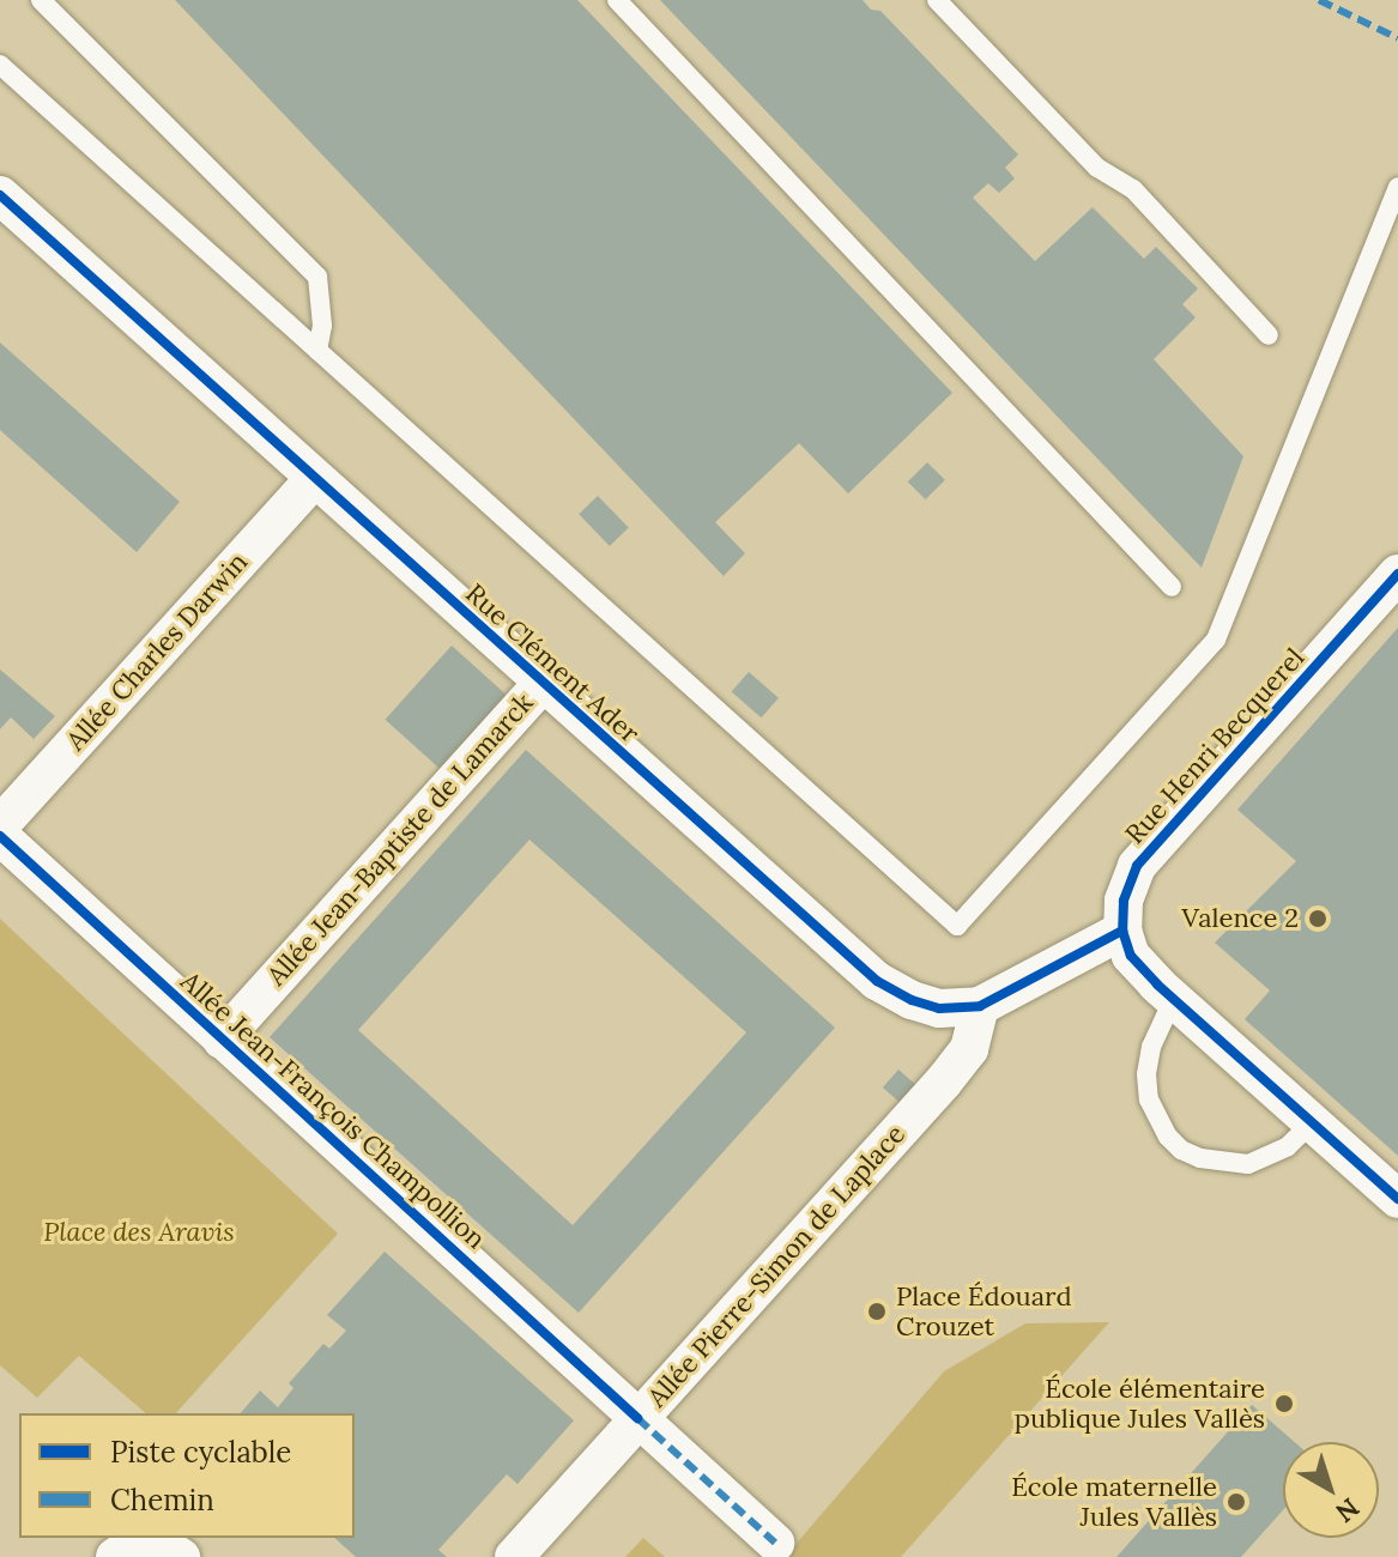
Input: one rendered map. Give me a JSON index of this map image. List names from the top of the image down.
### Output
{
  "streets": {
    "street": [
      "Allée Charles Darwin",
      "Rue Clément Ader",
      "Rue Henri Becquerel",
      "Allée Jean-Baptiste de Lamarck",
      "Allée Jean-François Champollion",
      "Allée Pierre-Simon de Laplace"
    ]
  },
  "crossings": [
    ["Allée Charles Darwin", "Rue Clément Ader"],
    ["Rue Clément Ader", "Rue Henri Becquerel"],
    ["Rue Clément Ader", "Allée Jean-Baptiste de Lamarck"],
    ["Rue Clément Ader", "Allée Pierre-Simon de Laplace"],
    ["Allée Jean-Baptiste de Lamarck", "Allée Jean-François Champollion"],
    ["Allée Jean-François Champollion", "Allée Pierre-Simon de Laplace"]
  ],
  "parks": ["Place des Aravis"],
  "places": [
    "Valence 2",
    "Place Édouard Crouzet",
    "École élémentaire publique Jules Vallès",
    "École maternelle Jules Vallès"
  ],
  "legend": ["Piste cyclable", "Chemin"],
  "north": "bottom right"
}
